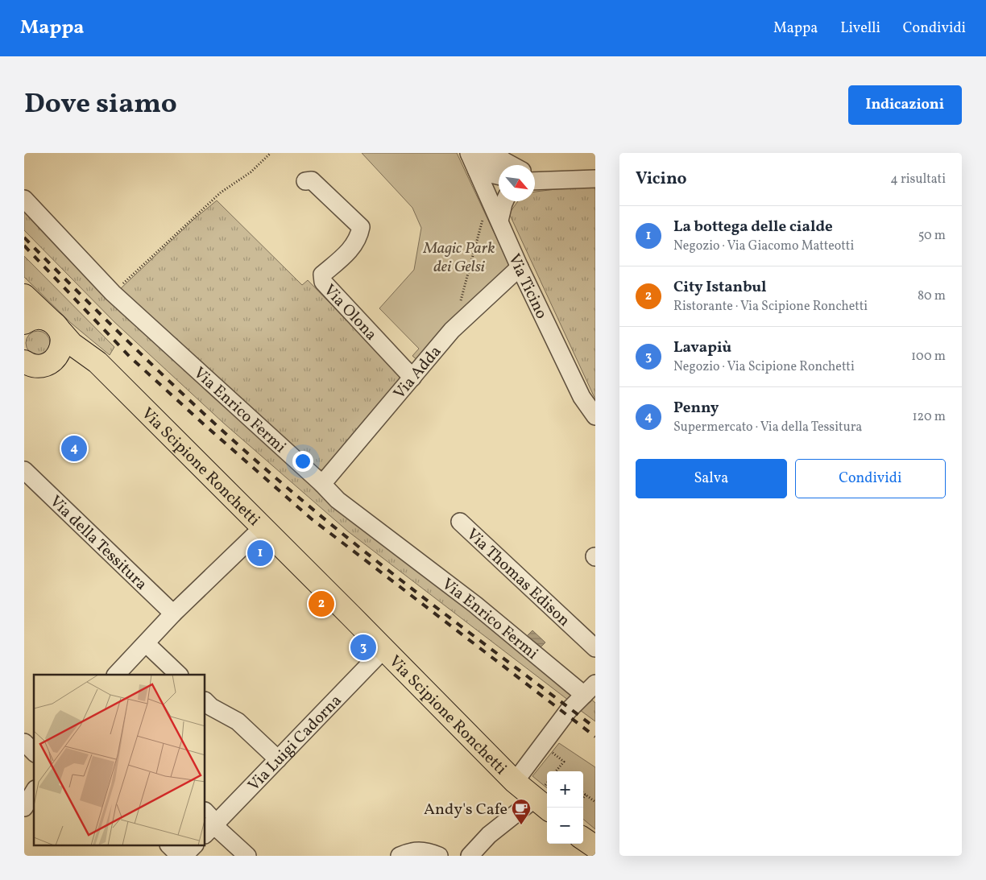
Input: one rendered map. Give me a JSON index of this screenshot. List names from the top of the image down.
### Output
{
  "streets": {
    "main road": ["Via Scipione Ronchetti"],
    "street": [
      "Via Ticino",
      "Via Olona",
      "Via Adda",
      "Via Enrico Fermi",
      "Via della Tessitura",
      "Via Thomas Edison",
      "Via Luigi Cadorna"
    ]
  },
  "crossings": [
    ["Via Ticino", "Via Adda"],
    ["Via Olona", "Via Adda"],
    ["Via Adda", "Via Enrico Fermi"],
    ["Via Scipione Ronchetti", "Via Luigi Cadorna"]
  ],
  "parks": ["Magic Park dei Gelsi"],
  "places": {
    "cafe": ["Andy's Cafe"]
  },
  "north": "bottom right",
  "page": {
    "header": "Mappa",
    "nav": ["Mappa", "Livelli", "Condividi"],
    "title": "Dove siamo",
    "buttons": [
      "Indicazioni",
      ["Salva", "Condividi"]
    ],
    "heading": ["Vicino", "4 risultati"],
    "list": [
      {
        "mark": "1",
        "name": "La bottega delle cialde",
        "note": "Negozio · Via Giacomo Matteotti",
        "value": "50 m"
      },
      {
        "mark": "2",
        "name": "City Istanbul",
        "note": "Ristorante · Via Scipione Ronchetti",
        "value": "80 m"
      },
      {
        "mark": "3",
        "name": "Lavapiù",
        "note": "Negozio · Via Scipione Ronchetti",
        "value": "100 m"
      },
      {
        "mark": "4",
        "name": "Penny",
        "note": "Supermercato · Via della Tessitura",
        "value": "120 m"
      }
    ],
    "pins": [
      "4",
      "1",
      "2",
      "3"
    ],
    "map_buttons": ["+", "−"]
  }
}
